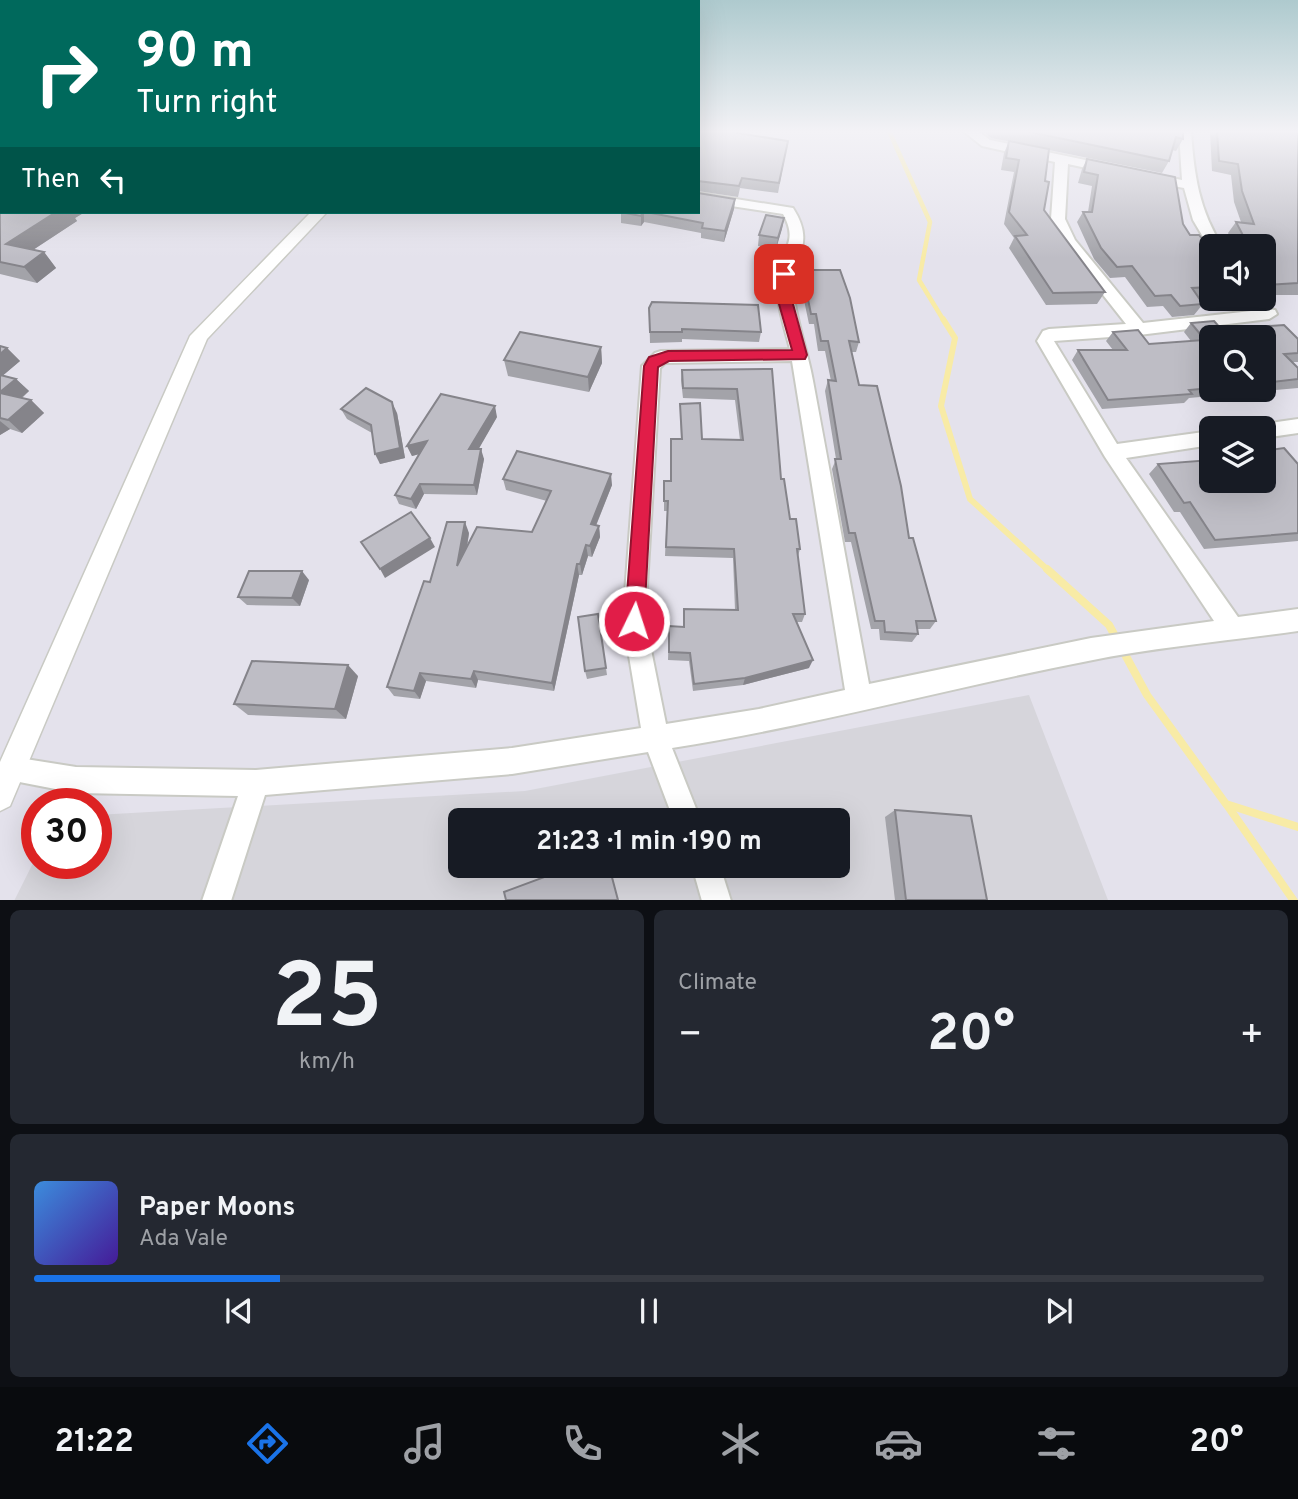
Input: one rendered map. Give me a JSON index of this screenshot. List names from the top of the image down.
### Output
{
  "page": {
    "turn": ["90 m", "Turn right"],
    "then": "Then",
    "limit": "30",
    "trip": "21:23 · 1 min · 190 m",
    "tile": [
      ["25", "km/h"],
      "Climate"
    ],
    "heat": ["−", "20°", "+"],
    "song": ["Paper Moons", "Ada Vale"],
    "tabs": ["21:22", "20°"]
  }
}
